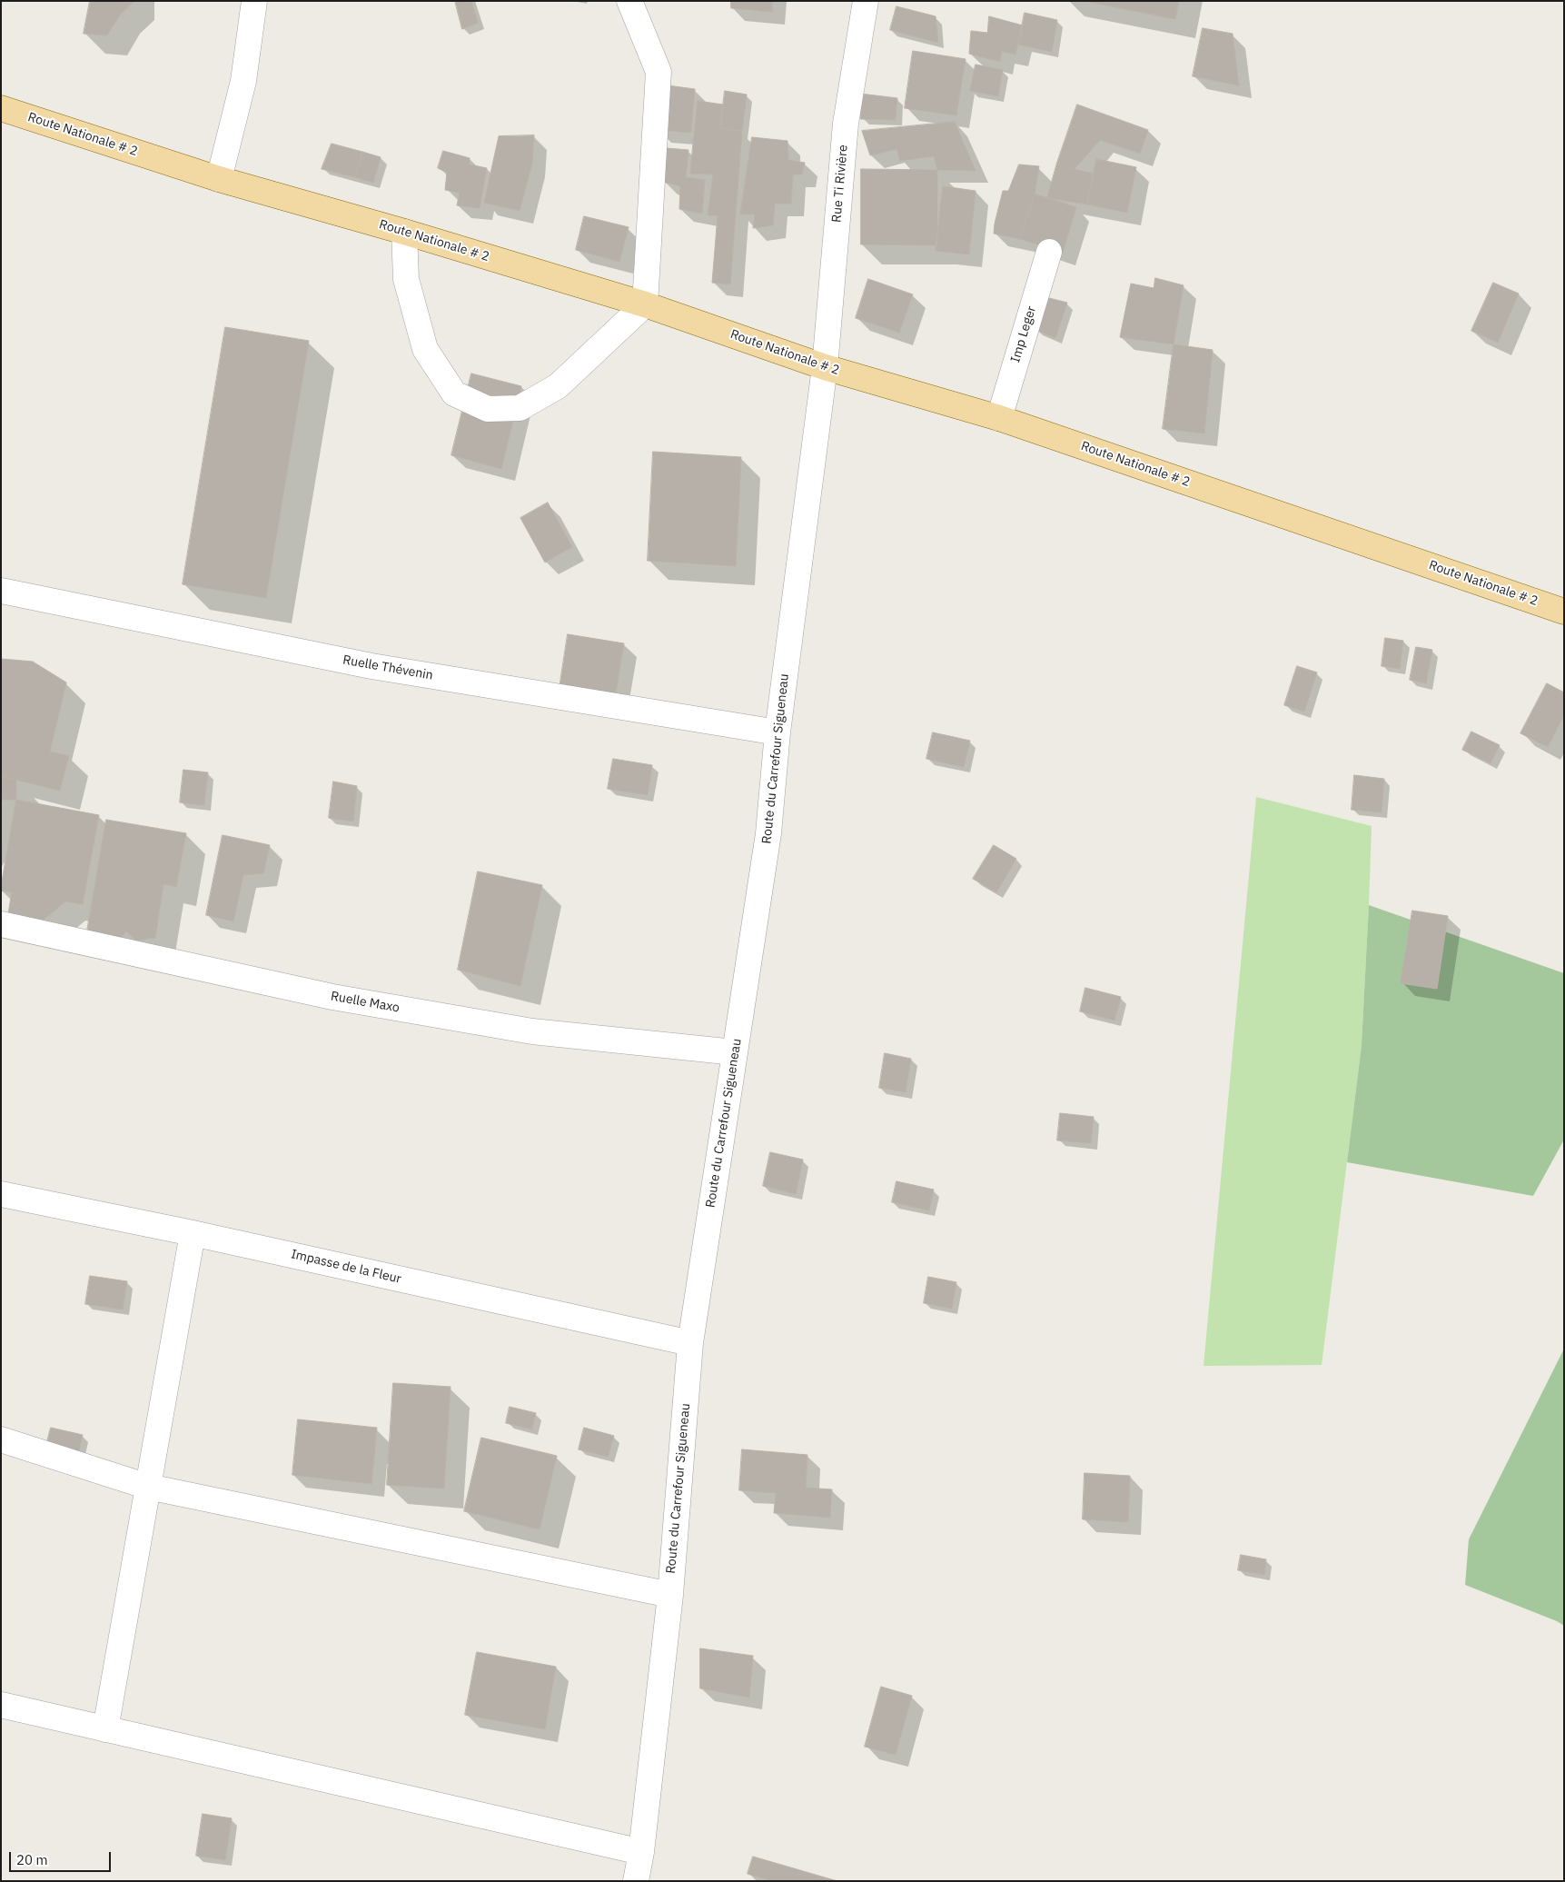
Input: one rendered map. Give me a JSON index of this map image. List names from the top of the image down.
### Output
{
  "streets": {
    "main road": ["Route Nationale # 2"],
    "street": [
      "Rue Ti Rivière",
      "Imp Leger",
      "Ruelle Thévenin",
      "Route du Carrefour Sigueneau",
      "Ruelle Maxo",
      "Impasse de la Fleur"
    ]
  },
  "crossings": [
    ["Route Nationale # 2", "Rue Ti Rivière"],
    ["Route Nationale # 2", "Imp Leger"],
    ["Route Nationale # 2", "Route du Carrefour Sigueneau"],
    ["Rue Ti Rivière", "Route du Carrefour Sigueneau"],
    ["Ruelle Thévenin", "Route du Carrefour Sigueneau"],
    ["Route du Carrefour Sigueneau", "Ruelle Maxo"],
    ["Route du Carrefour Sigueneau", "Impasse de la Fleur"]
  ],
  "scale_bar": "20 m"
}
